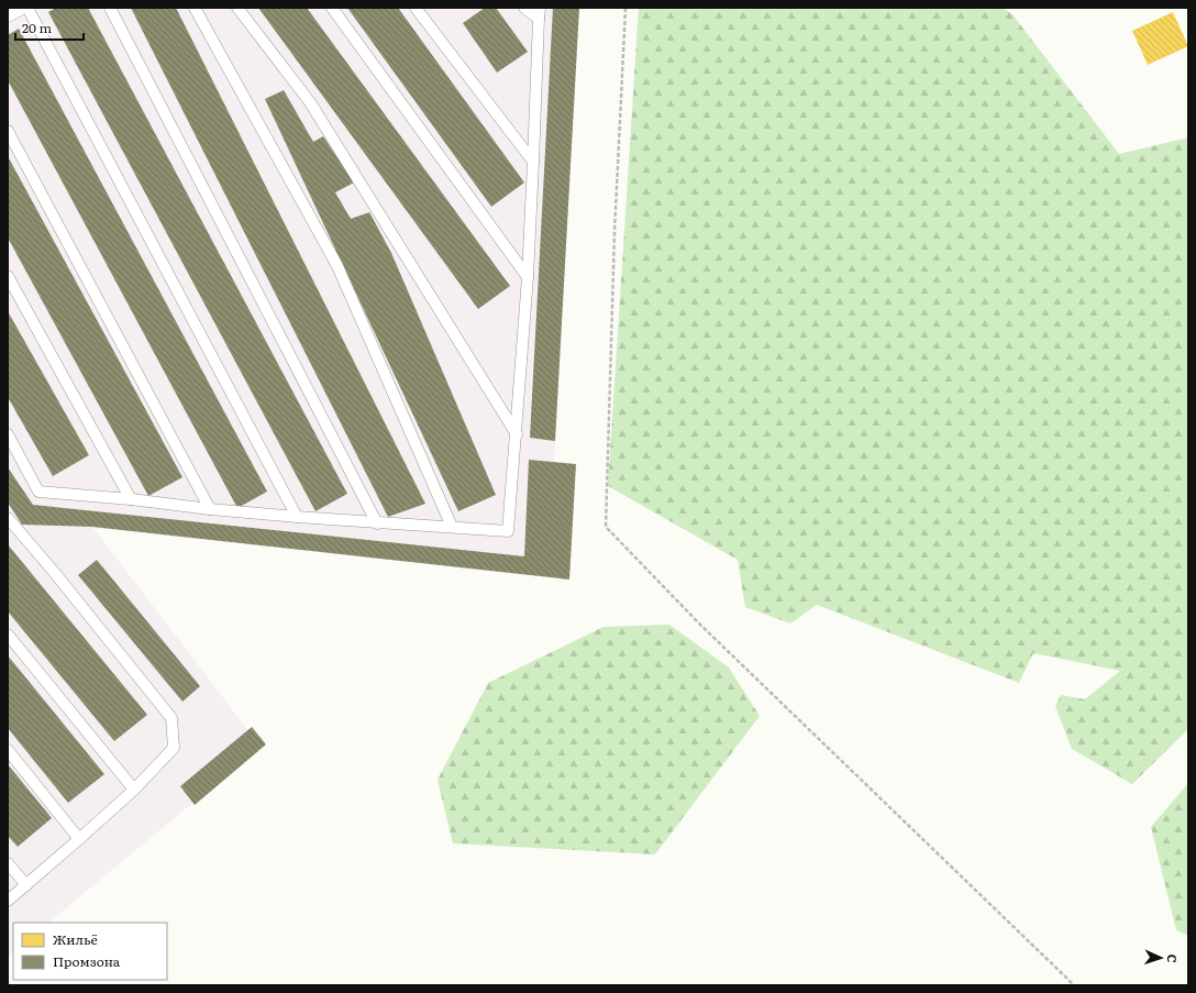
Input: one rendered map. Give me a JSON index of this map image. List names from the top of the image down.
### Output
{
  "legend": ["Жильё", "Промзона"],
  "scale_bar": "20 m",
  "north": "right"
}
